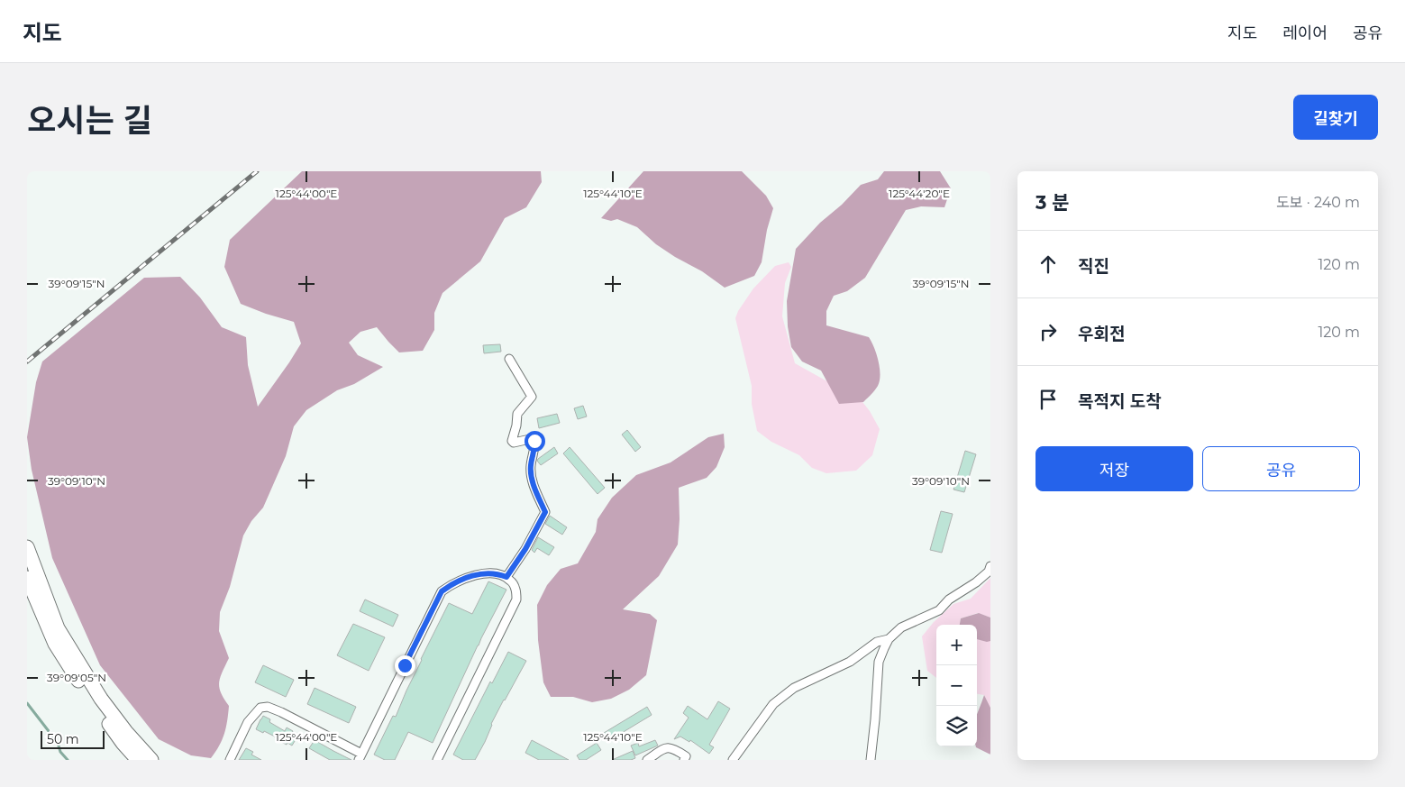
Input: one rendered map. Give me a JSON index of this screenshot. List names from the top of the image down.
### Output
{
  "scale_bar": "50 m",
  "page": {
    "header": "지도",
    "nav": ["지도", "레이어", "공유"],
    "title": "오시는 길",
    "buttons": [
      "길찾기",
      ["저장", "공유"]
    ],
    "heading": ["3 분", "도보 · 240 m"],
    "list": [
      ["직진", "120 m"],
      ["우회전", "120 m"],
      "목적지 도착"
    ],
    "map_buttons": ["+", "−"],
    "scale": "50 m"
  },
  "coordinates": [
    "125°44'00\"E",
    "125°44'10\"E",
    "125°44'20\"E",
    "39°09'15\"N",
    "39°09'10\"N",
    "39°09'05\"N"
  ]
}
